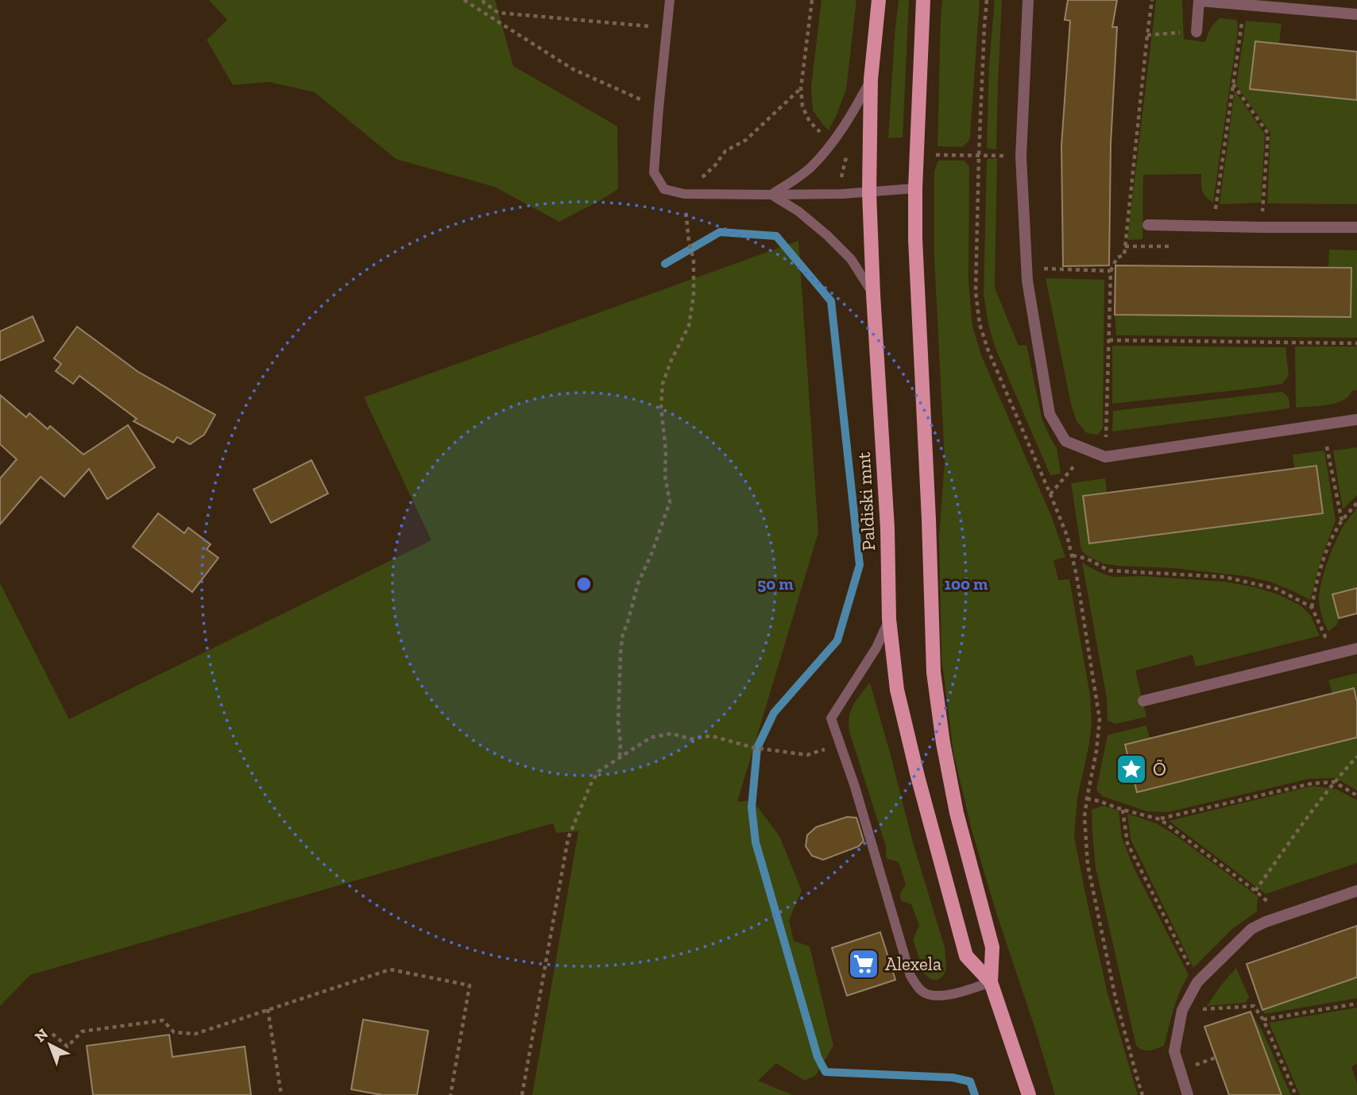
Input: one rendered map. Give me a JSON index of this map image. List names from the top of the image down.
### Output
{
  "streets": {
    "main road": ["Paldiski mnt"]
  },
  "places": {
    "place": ["Õ"],
    "supermarket": ["Alexela"]
  },
  "north": "top left",
  "rings": ["50 m", "100 m"]
}
